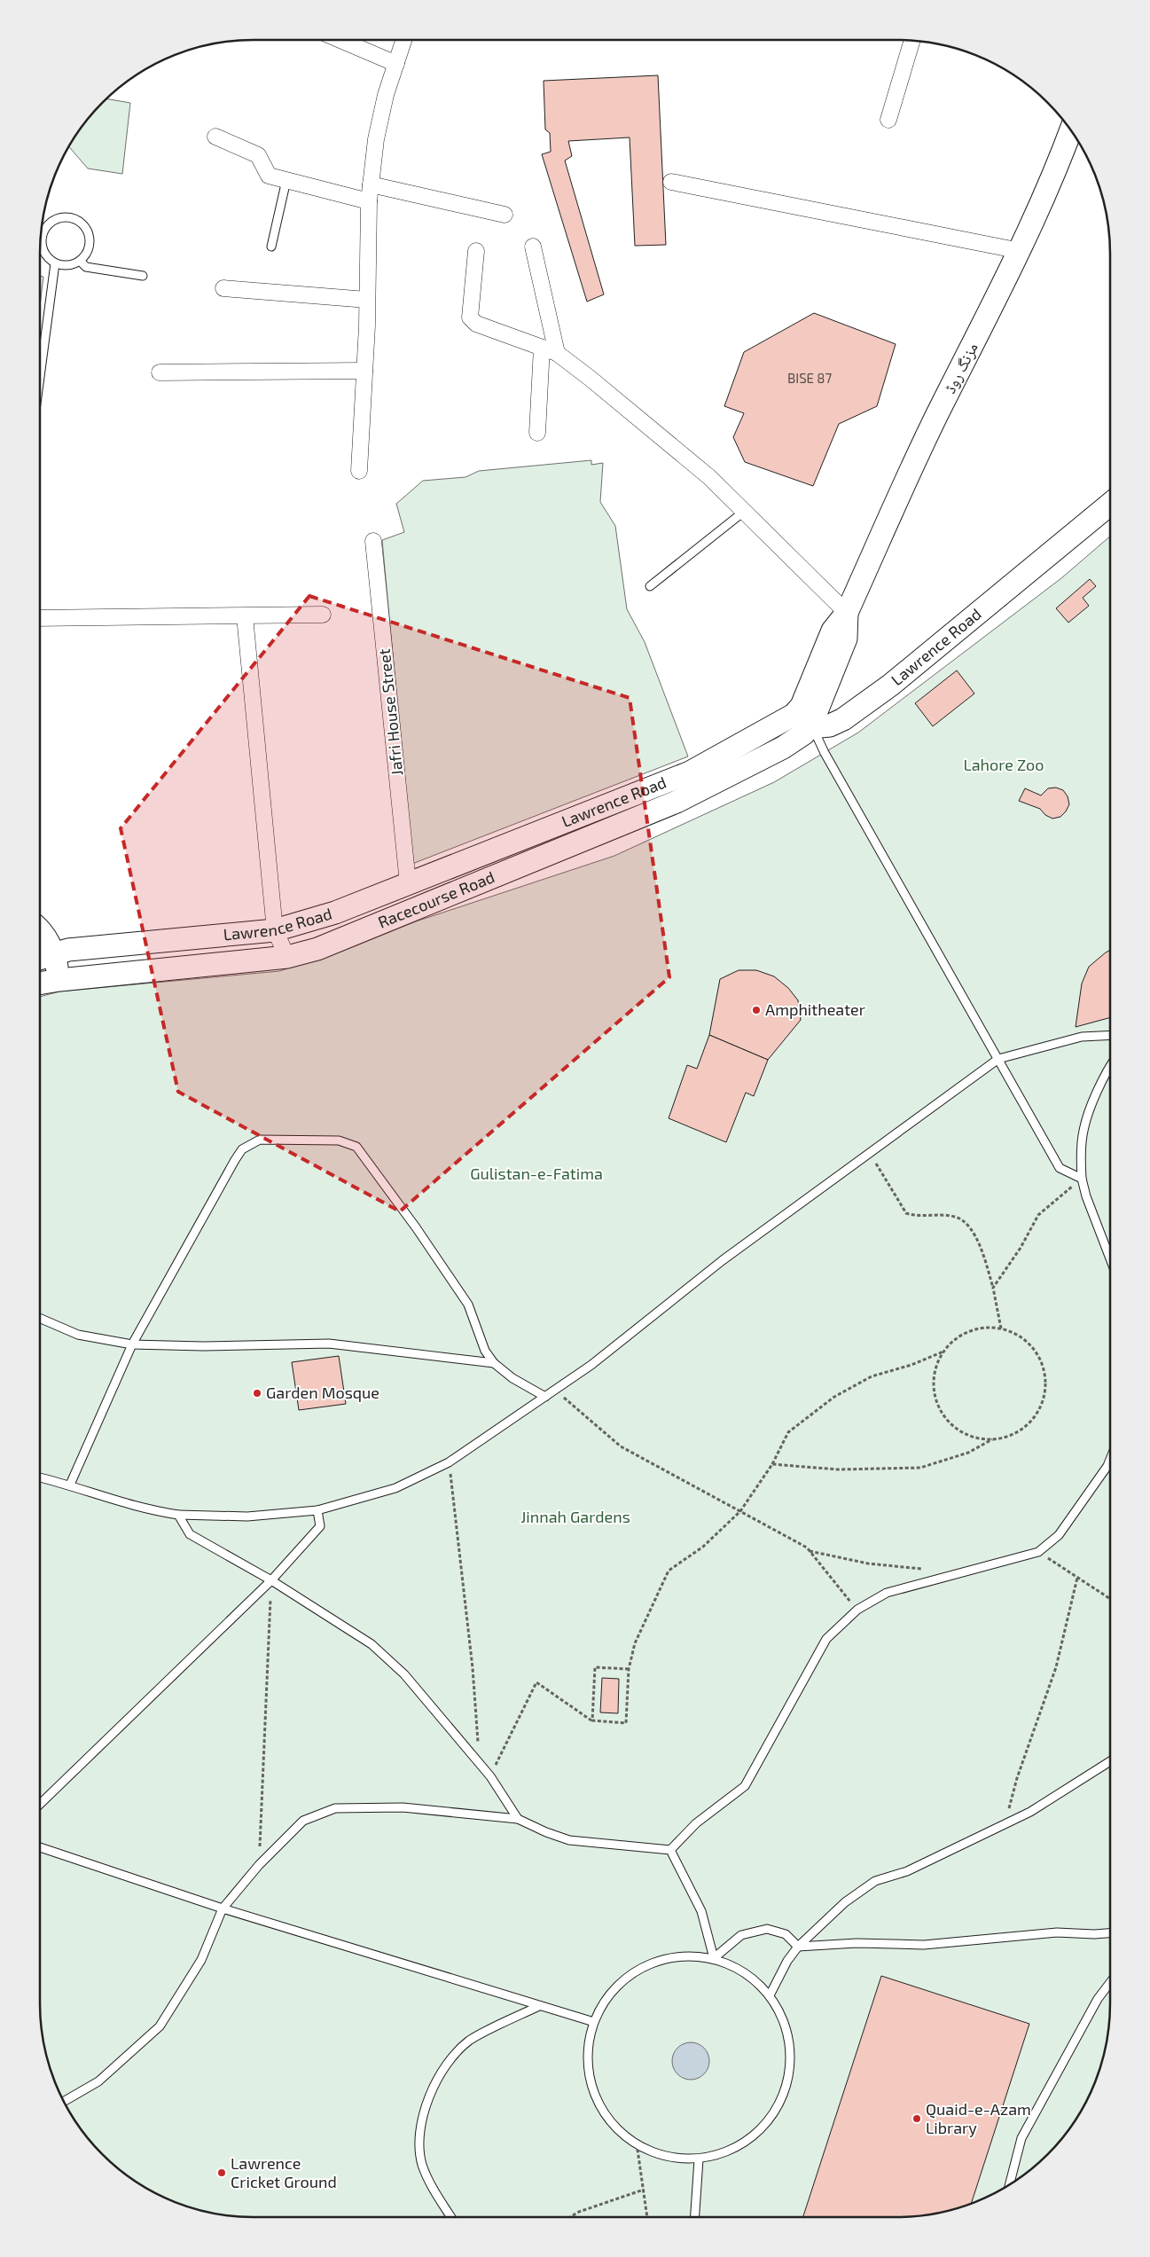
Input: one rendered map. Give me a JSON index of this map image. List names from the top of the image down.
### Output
{
  "streets": {
    "main road": ["مزنگ روڈ", "Lawrence Road", "Racecourse Road"],
    "street": ["Jafri House Street"]
  },
  "crossings": [
    ["مزنگ روڈ", "Lawrence Road"],
    ["مزنگ روڈ", "Racecourse Road"],
    ["Lawrence Road", "Jafri House Street"],
    ["Lawrence Road", "Racecourse Road"]
  ],
  "parks": ["Lahore Zoo", "Gulistan-e-Fatima", "Jinnah Gardens"],
  "places": [
    "Amphitheater",
    "Garden Mosque",
    "Quaid-e-Azam Library",
    "Lawrence Cricket Ground"
  ],
  "house_numbers": ["BISE 87"]
}
